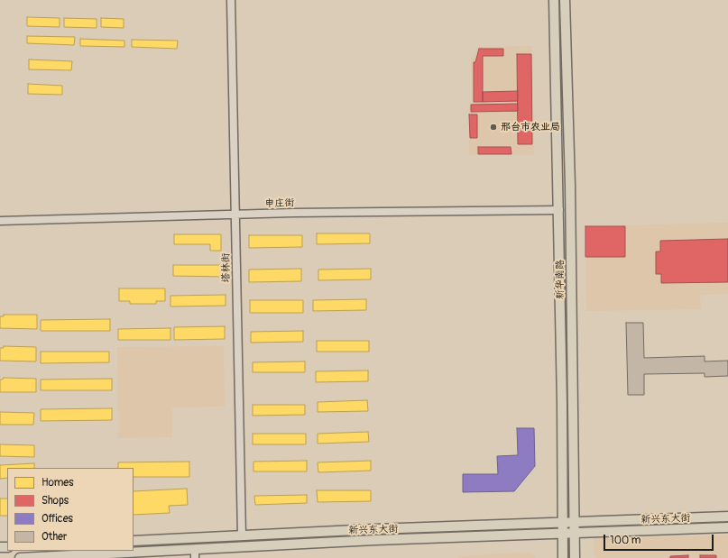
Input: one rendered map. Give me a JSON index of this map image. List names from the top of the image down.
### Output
{
  "streets": {
    "main road": ["新华南路", "新兴东大街"],
    "street": ["申庄街", "塔林街"]
  },
  "crossings": [
    ["申庄街", "塔林街"],
    ["申庄街", "新华南路"],
    ["塔林街", "新兴东大街"],
    ["新华南路", "新兴东大街"]
  ],
  "places": ["邢台市农业局"],
  "legend": [
    "Homes",
    "Shops",
    "Offices",
    "Other"
  ],
  "scale_bar": "100 m"
}
